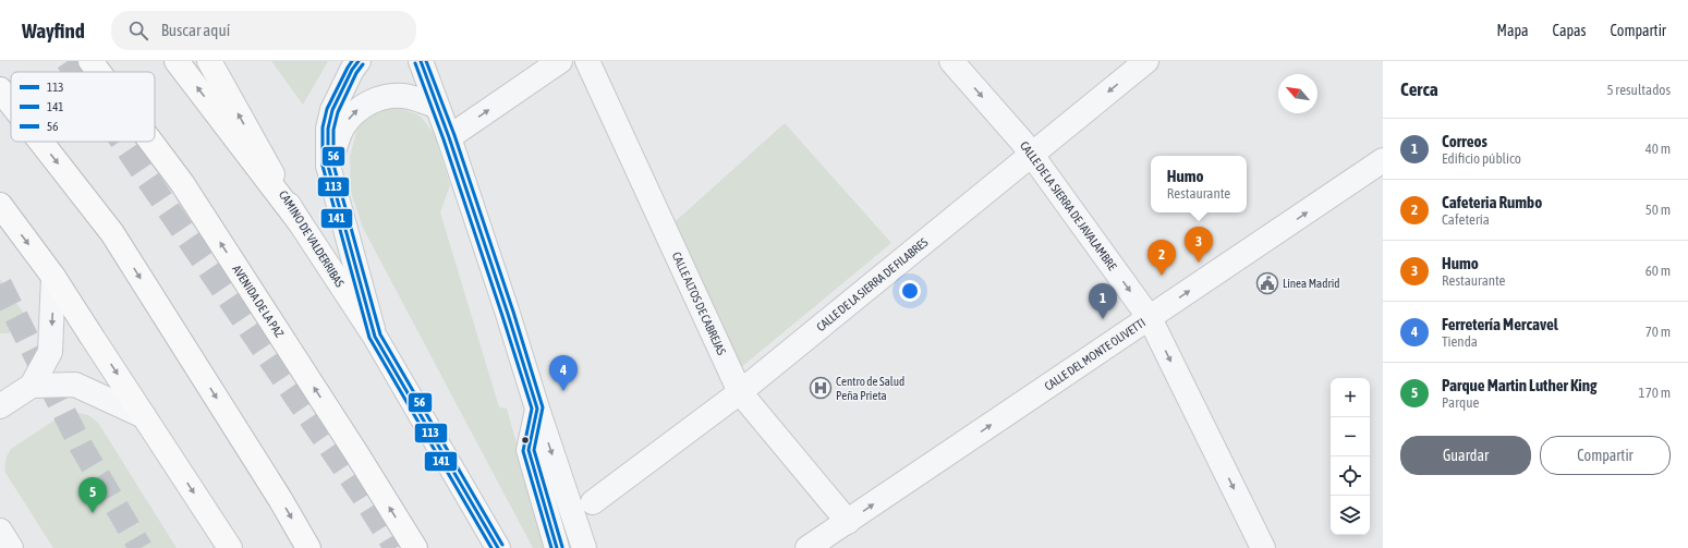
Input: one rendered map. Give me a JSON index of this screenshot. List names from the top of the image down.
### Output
{
  "streets": {
    "main road": ["CAMINO DE VALDERRIBAS", "AVENIDA DE LA PAZ"],
    "street": [
      "CALLE DE LA SIERRA DE JAVALAMBRE",
      "CALLE DE LA SIERRA DE FILABRES",
      "CALLE ALTOS DE CABREJAS",
      "CALLE DEL MONTE OLIVETTI"
    ]
  },
  "crossings": [
    ["CALLE DE LA SIERRA DE JAVALAMBRE", "CALLE DE LA SIERRA DE FILABRES"],
    ["CALLE DE LA SIERRA DE JAVALAMBRE", "CALLE DEL MONTE OLIVETTI"],
    ["CALLE DE LA SIERRA DE FILABRES", "CALLE ALTOS DE CABREJAS"],
    ["CALLE ALTOS DE CABREJAS", "CALLE DEL MONTE OLIVETTI"]
  ],
  "one_way": ["CALLE DE LA SIERRA DE JAVALAMBRE", "CALLE DEL MONTE OLIVETTI"],
  "places": {
    "public building": ["Línea Madrid"],
    "hospital": ["Centro de Salud Peña Prieta"]
  },
  "lines": ["transit line 113", "transit line 141", "transit line 56"],
  "legend": ["113", "141", "56"],
  "north": "top left",
  "page": {
    "header": "Wayfind",
    "search": "Buscar aquí",
    "nav": ["Mapa", "Capas", "Compartir"],
    "heading": ["Cerca", "5 resultados"],
    "list": [
      {
        "mark": "1",
        "name": "Correos",
        "note": "Edificio público",
        "value": "40 m"
      },
      {
        "mark": "2",
        "name": "Cafeteria Rumbo",
        "note": "Cafetería",
        "value": "50 m"
      },
      {
        "mark": "3",
        "name": "Humo",
        "note": "Restaurante",
        "value": "60 m"
      },
      {
        "mark": "4",
        "name": "Ferretería Mercavel",
        "note": "Tienda",
        "value": "70 m"
      },
      {
        "mark": "5",
        "name": "Parque Martin Luther King",
        "note": "Parque",
        "value": "170 m"
      }
    ],
    "popup": ["Humo", "Restaurante"],
    "pins": [
      "3",
      "2",
      "1",
      "4",
      "5"
    ],
    "map_buttons": ["+", "−"],
    "buttons": ["Guardar", "Compartir"]
  }
}
